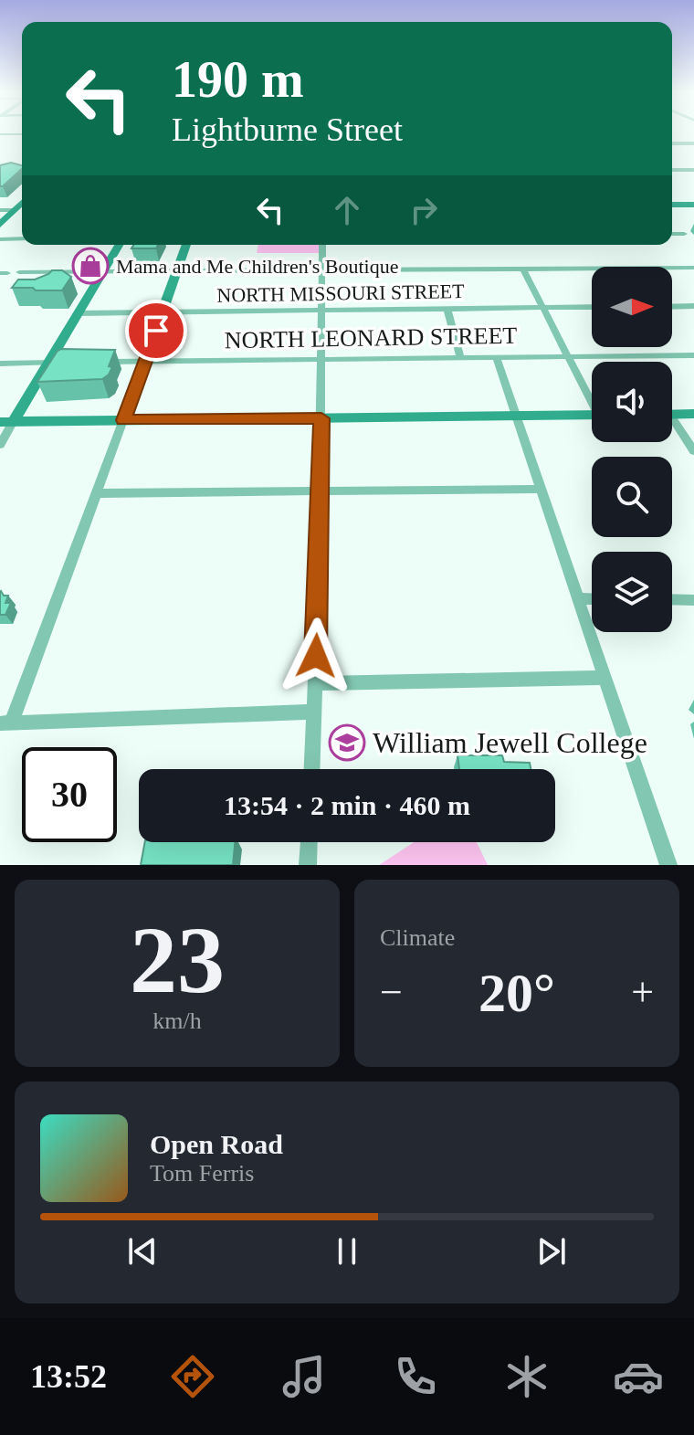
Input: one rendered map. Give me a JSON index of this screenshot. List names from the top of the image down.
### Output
{
  "streets": {
    "street": ["NORTH MISSOURI STREET", "NORTH LEONARD STREET"]
  },
  "places": {
    "shop": ["Mama and Me Children's Boutique"],
    "school or university": ["William Jewell College"]
  },
  "north": "right",
  "page": {
    "turn": ["190 m", "Lightburne Street"],
    "limit": "30",
    "trip": "13:54 · 2 min · 460 m",
    "tile": [
      ["23", "km/h"],
      "Climate"
    ],
    "heat": ["−", "20°", "+"],
    "song": ["Open Road", "Tom Ferris"],
    "tabs": "13:52"
  }
}
